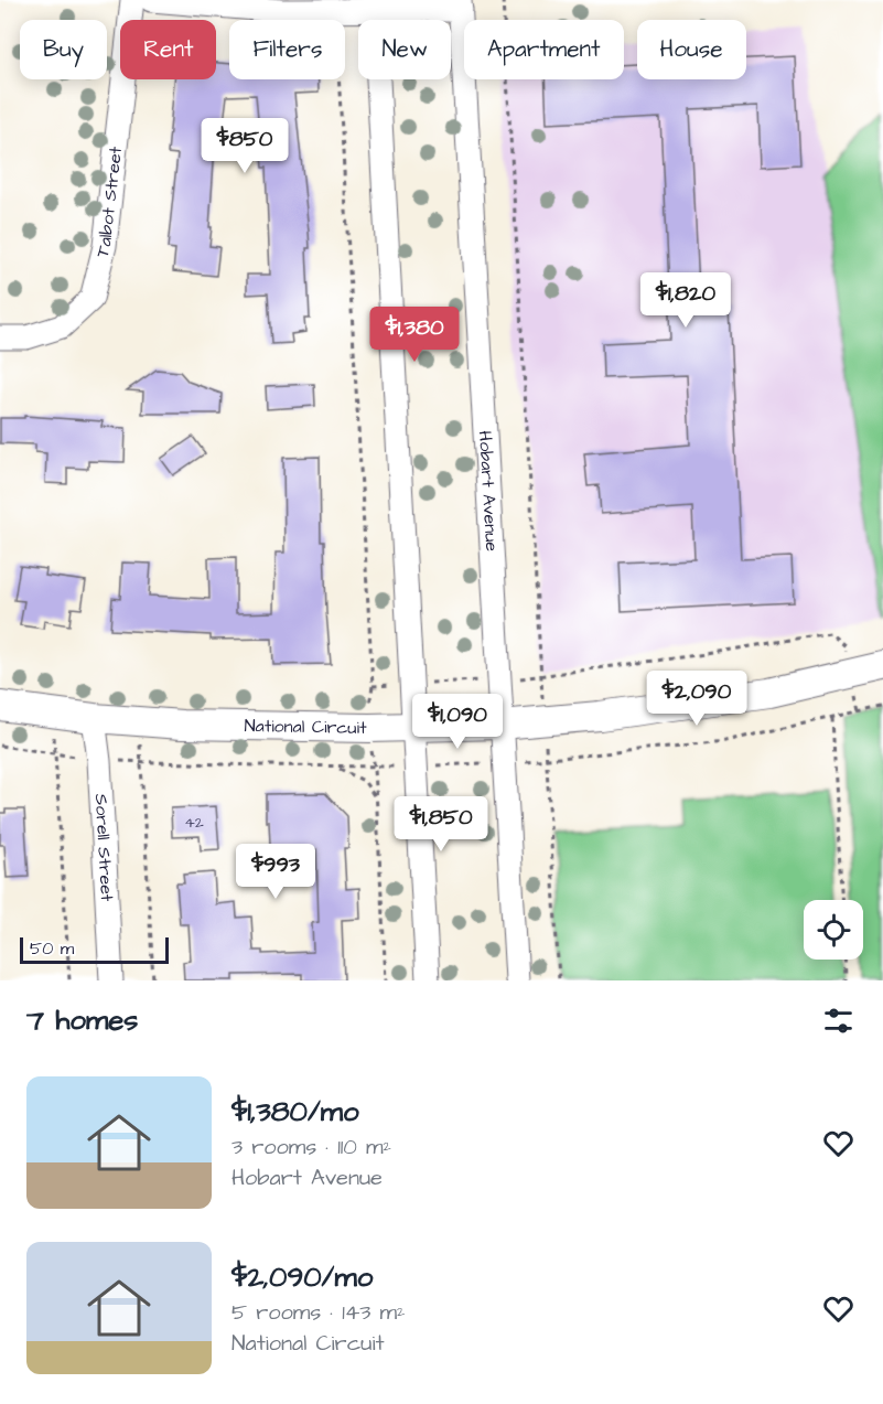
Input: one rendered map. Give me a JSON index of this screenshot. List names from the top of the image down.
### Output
{
  "streets": {
    "street": [
      "Talbot Street",
      "Hobart Avenue",
      "National Circuit",
      "Sorell Street"
    ]
  },
  "crossings": [
    ["Hobart Avenue", "National Circuit"],
    ["National Circuit", "Sorell Street"]
  ],
  "house_numbers": ["42"],
  "scale_bar": "50 m",
  "page": {
    "chip": [
      "Buy",
      "Rent",
      "Filters",
      "New",
      "Apartment",
      "House"
    ],
    "price": [
      "$850",
      "$1,820",
      "$1,380",
      "$2,090",
      "$1,090",
      "$1,850",
      "$993"
    ],
    "scale": "50 m",
    "heading": "7 homes",
    "list": [
      {
        "name": "$1,380/mo",
        "note": "3 rooms · 110 m² · Hobart Avenue"
      },
      {
        "name": "$2,090/mo",
        "note": "5 rooms · 143 m² · National Circuit"
      }
    ]
  }
}
